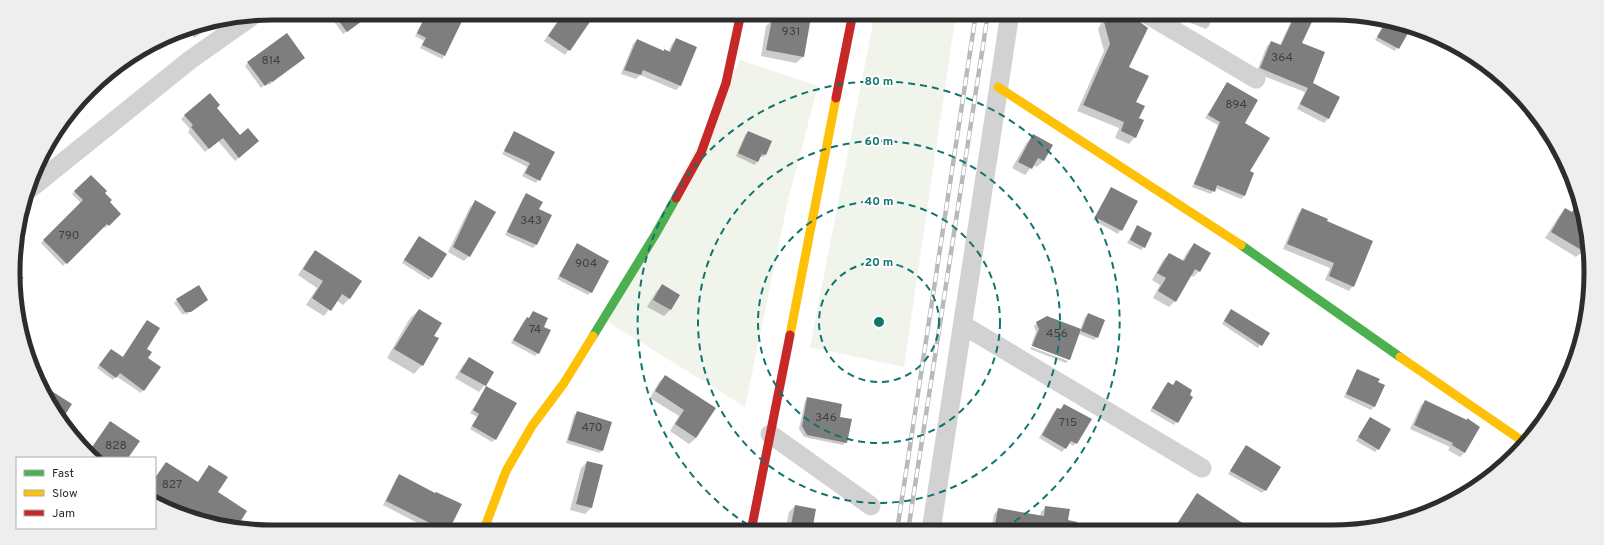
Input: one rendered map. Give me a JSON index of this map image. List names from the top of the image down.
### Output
{
  "house_numbers": [
    "931",
    "364",
    "814",
    "894",
    "343",
    "790",
    "904",
    "74",
    "456",
    "346",
    "715",
    "470",
    "828",
    "827"
  ],
  "legend": ["Fast", "Slow", "Jam"],
  "rings": [
    "80 m",
    "60 m",
    "40 m",
    "20 m"
  ]
}
